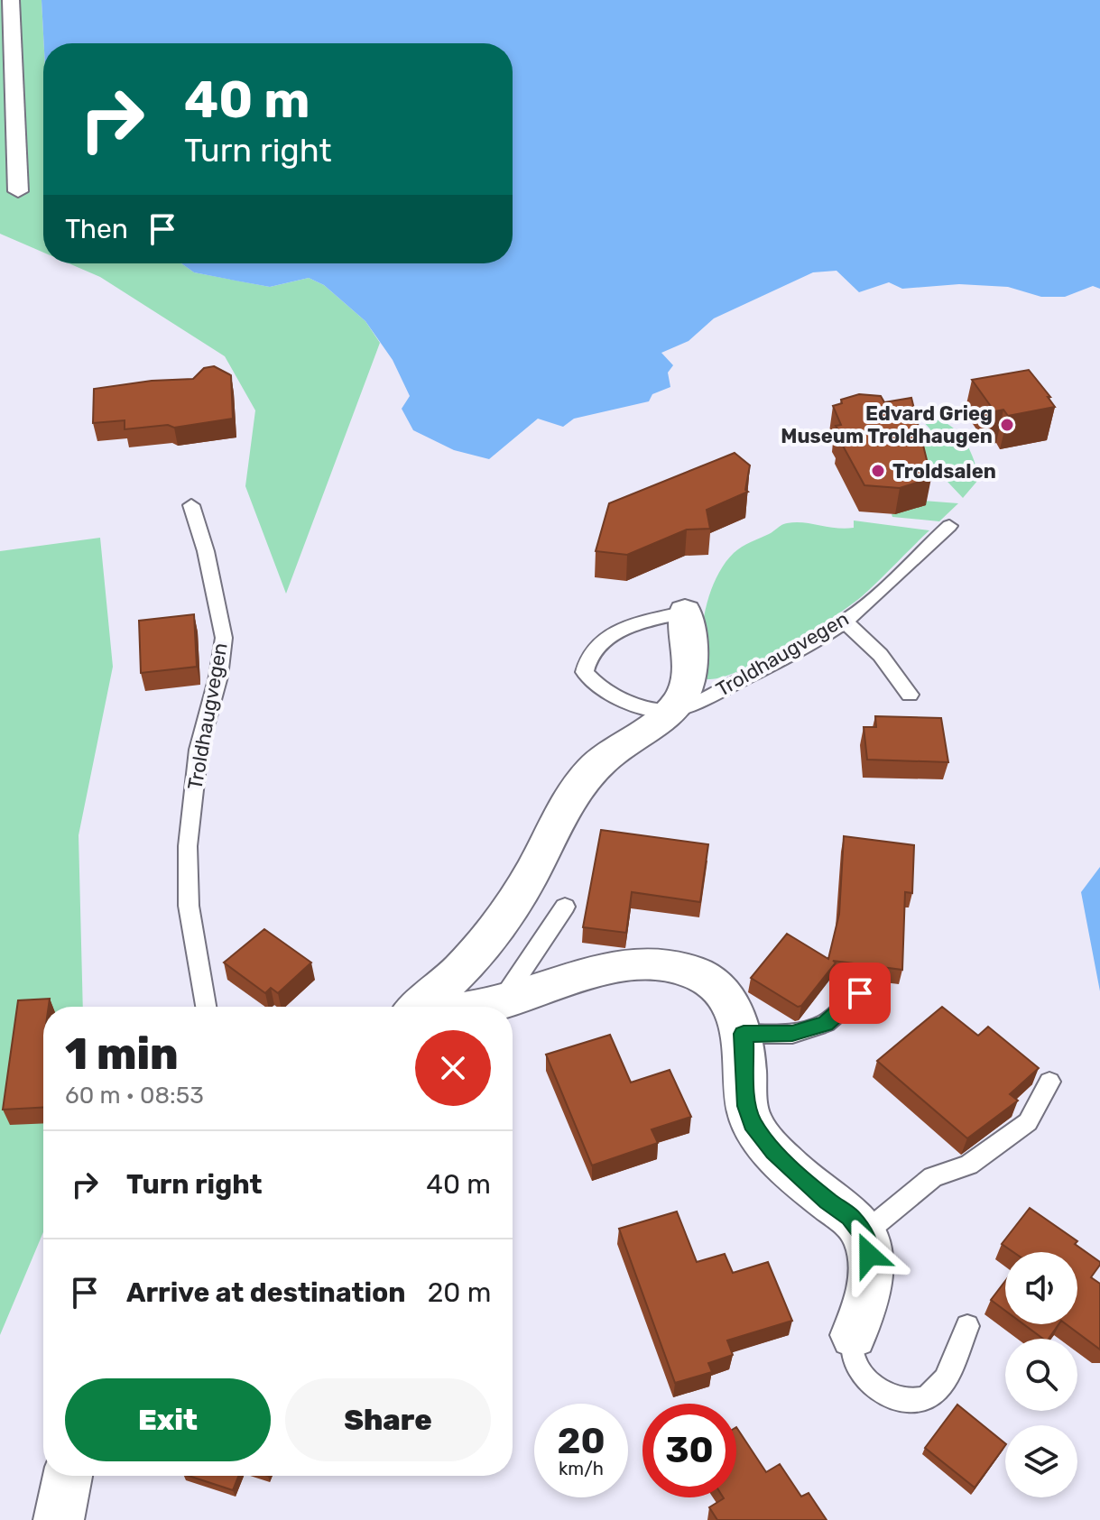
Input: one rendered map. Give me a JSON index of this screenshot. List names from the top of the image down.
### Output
{
  "streets": {
    "street": ["Troldhaugvegen"]
  },
  "places": ["Edvard Grieg Museum Troldhaugen", "Troldsalen"],
  "page": {
    "turn": ["40 m", "Turn right"],
    "then": "Then",
    "heading": ["1 min", "60 m · 08:53"],
    "list": [
      {
        "name": "Turn right",
        "value": "40 m"
      },
      {
        "name": "Arrive at destination",
        "value": "20 m"
      }
    ],
    "buttons": ["Exit", "Share"],
    "speed": "20 km/h",
    "limit": "30"
  }
}
